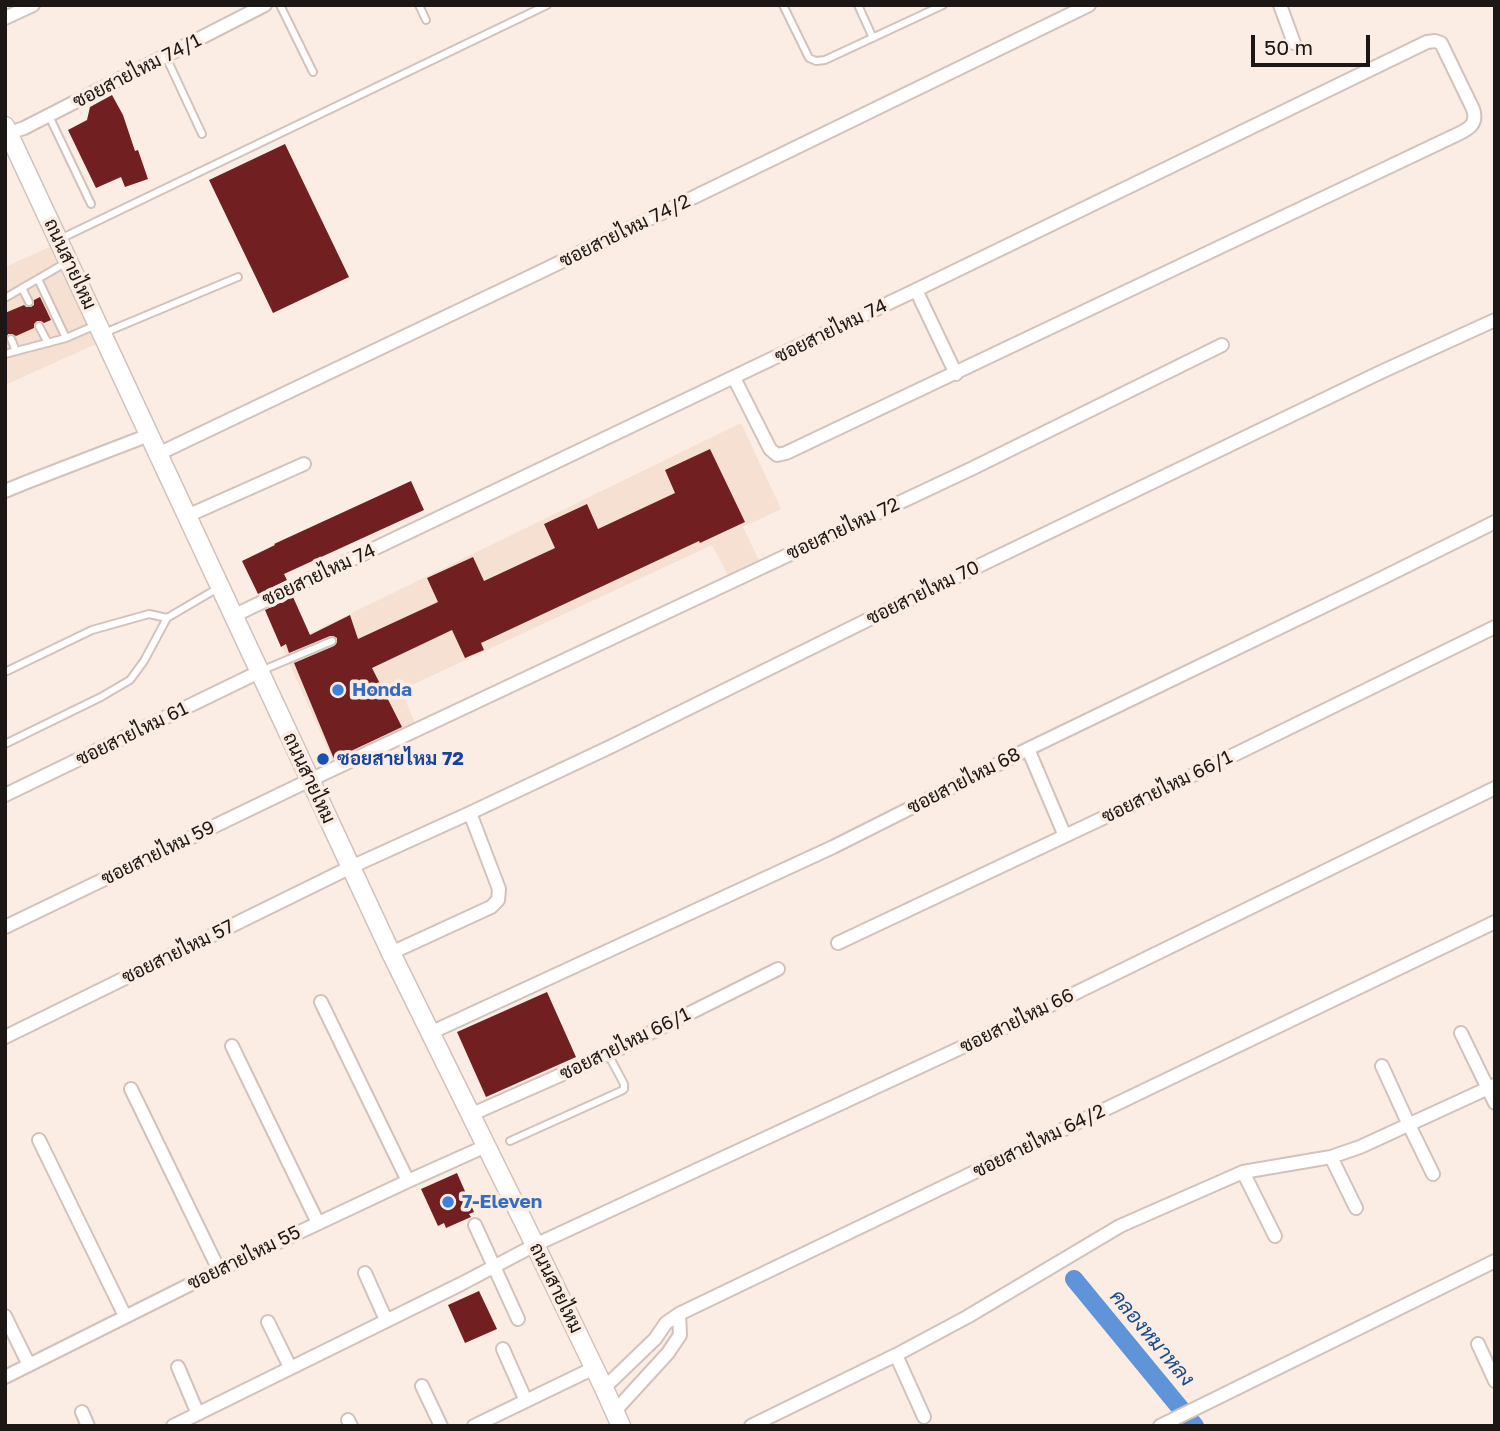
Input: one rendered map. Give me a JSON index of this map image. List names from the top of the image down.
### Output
{
  "streets": {
    "main road": ["ถนนสายไหม"],
    "street": [
      "ซอยสายไหม 74/1",
      "ซอยสายไหม 74/2",
      "ซอยสายไหม 74",
      "ซอยสายไหม 72",
      "ซอยสายไหม 70",
      "ซอยสายไหม 61",
      "ซอยสายไหม 68",
      "ซอยสายไหม 66/1",
      "ซอยสายไหม 59",
      "ซอยสายไหม 57",
      "ซอยสายไหม 66",
      "ซอยสายไหม 64/2",
      "ซอยสายไหม 55"
    ]
  },
  "crossings": [
    ["ซอยสายไหม 74/1", "ถนนสายไหม"],
    ["ซอยสายไหม 74/2", "ถนนสายไหม"],
    ["ถนนสายไหม", "ซอยสายไหม 74"],
    ["ถนนสายไหม", "ซอยสายไหม 72"],
    ["ถนนสายไหม", "ซอยสายไหม 70"],
    ["ถนนสายไหม", "ซอยสายไหม 61"],
    ["ถนนสายไหม", "ซอยสายไหม 68"],
    ["ถนนสายไหม", "ซอยสายไหม 66/1"],
    ["ถนนสายไหม", "ซอยสายไหม 59"],
    ["ถนนสายไหม", "ซอยสายไหม 57"],
    ["ถนนสายไหม", "ซอยสายไหม 66"],
    ["ถนนสายไหม", "ซอยสายไหม 64/2"],
    ["ถนนสายไหม", "ซอยสายไหม 55"],
    ["ซอยสายไหม 72", "ซอยสายไหม 59"],
    ["ซอยสายไหม 70", "ซอยสายไหม 57"]
  ],
  "water": ["คลองหมาหลง"],
  "places": ["Honda", "ซอยสายไหม 72", "7-Eleven"],
  "scale_bar": "50 m"
}
